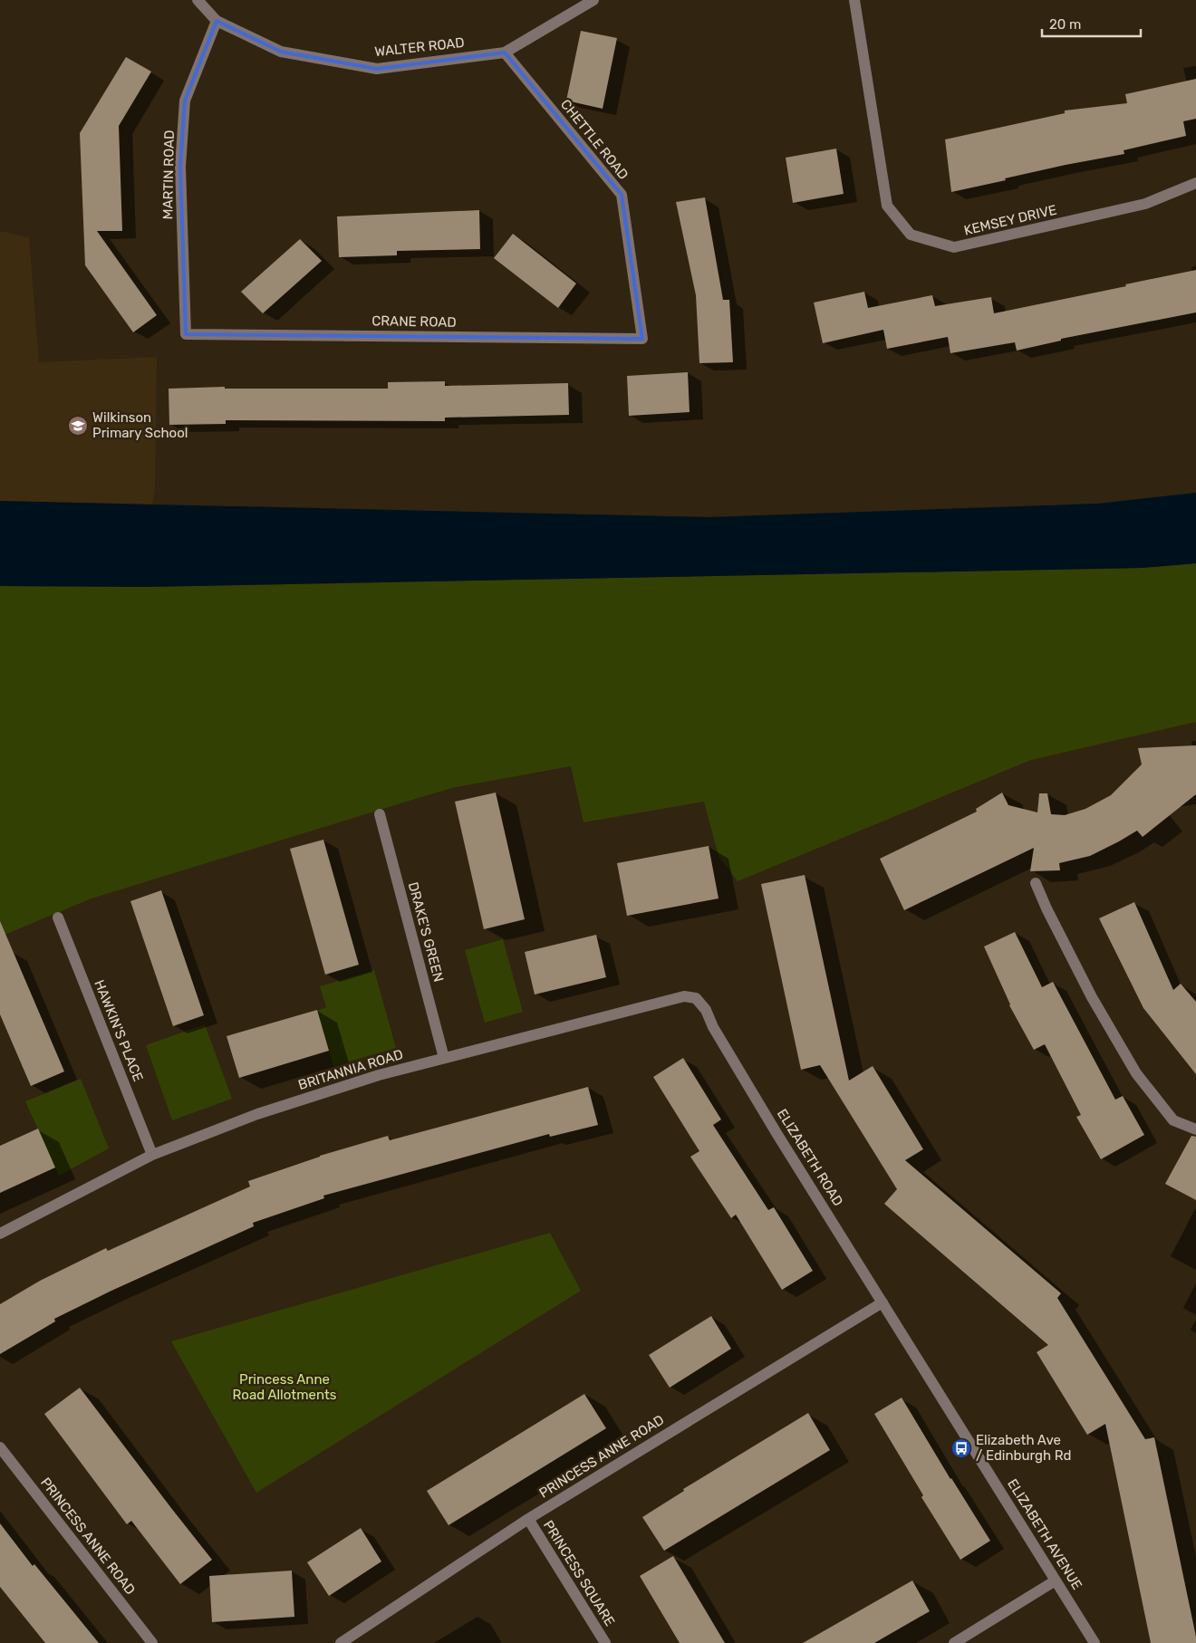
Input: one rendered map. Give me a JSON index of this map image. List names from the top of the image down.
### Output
{
  "streets": {
    "street": [
      "WALTER ROAD",
      "CHETTLE ROAD",
      "MARTIN ROAD",
      "KEMSEY DRIVE",
      "CRANE ROAD",
      "DRAKE'S GREEN",
      "HAWKIN'S PLACE",
      "BRITANNIA ROAD",
      "ELIZABETH ROAD",
      "PRINCESS ANNE ROAD",
      "ELIZABETH AVENUE",
      "PRINCESS SQUARE"
    ]
  },
  "crossings": [
    ["WALTER ROAD", "CHETTLE ROAD"],
    ["WALTER ROAD", "MARTIN ROAD"],
    ["CHETTLE ROAD", "CRANE ROAD"],
    ["MARTIN ROAD", "CRANE ROAD"],
    ["DRAKE'S GREEN", "BRITANNIA ROAD"],
    ["HAWKIN'S PLACE", "BRITANNIA ROAD"],
    ["BRITANNIA ROAD", "ELIZABETH ROAD"],
    ["ELIZABETH ROAD", "PRINCESS ANNE ROAD"],
    ["ELIZABETH ROAD", "ELIZABETH AVENUE"],
    ["PRINCESS ANNE ROAD", "ELIZABETH AVENUE"],
    ["PRINCESS ANNE ROAD", "PRINCESS SQUARE"]
  ],
  "parks": ["Princess Anne Road Allotments"],
  "places": {
    "school or university": ["Wilkinson Primary School"],
    "bus stop": ["Elizabeth Ave / Edinburgh Rd"]
  },
  "scale_bar": "20 m"
}
